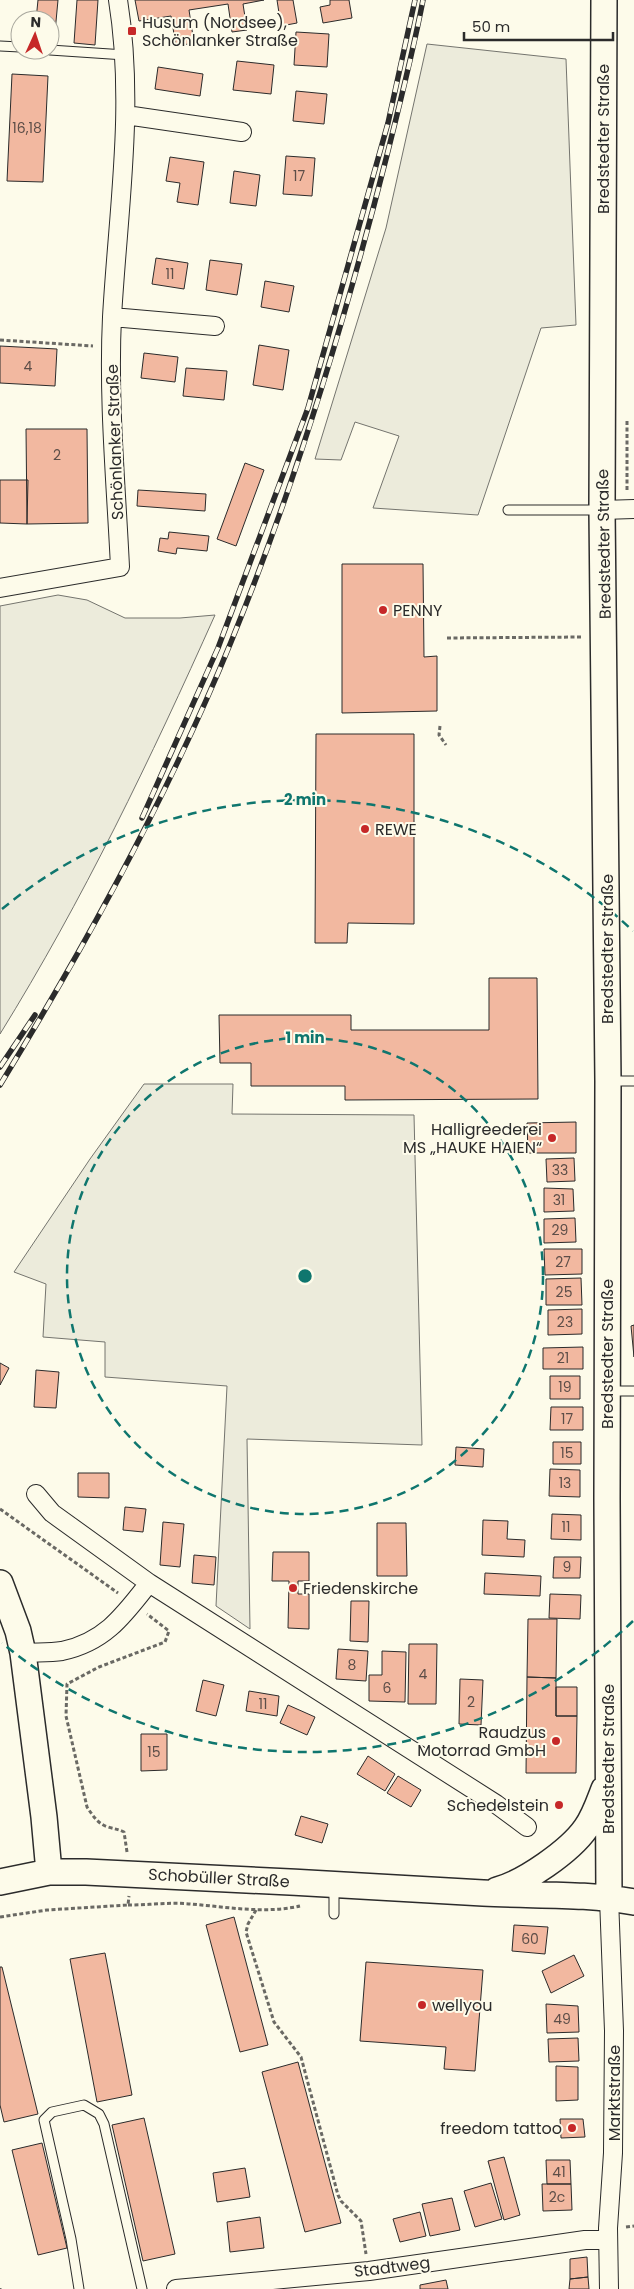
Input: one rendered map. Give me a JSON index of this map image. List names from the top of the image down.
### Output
{
  "streets": {
    "main road": ["Bredstedter Straße", "Schobüller Straße"],
    "street": ["Schönlanker Straße", "Marktstraße", "Stadtweg"]
  },
  "crossings": [
    ["Bredstedter Straße", "Schobüller Straße"],
    ["Bredstedter Straße", "Marktstraße"],
    ["Schobüller Straße", "Marktstraße"],
    ["Marktstraße", "Stadtweg"]
  ],
  "places": {
    "transit": ["Husum (Nordsee), Schönlanker Straße"],
    "other": [
      "PENNY",
      "REWE",
      "Halligreederei MS „HAUKE HAIEN“",
      "Friedenskirche",
      "Raudzus Motorrad GmbH",
      "Schedelstein",
      "wellyou",
      "freedom tattoo"
    ]
  },
  "house_numbers": [
    "16,18",
    "17",
    "11",
    "4",
    "2",
    "33",
    "31",
    "29",
    "27",
    "25",
    "23",
    "21",
    "19",
    "17",
    "15",
    "13",
    "11",
    "9",
    "8",
    "4",
    "6",
    "2",
    "11",
    "15",
    "60",
    "49",
    "41",
    "2c"
  ],
  "scale_bar": "50 m",
  "north": "top",
  "rings": ["2 min", "1 min"]
}
